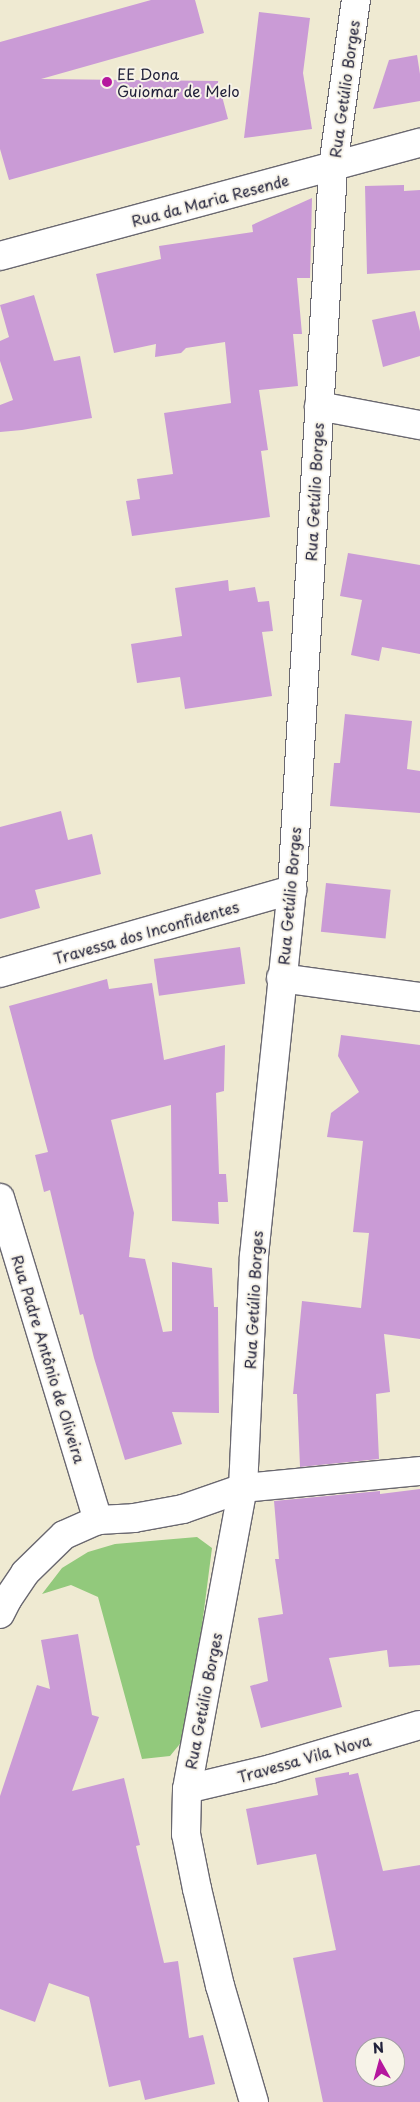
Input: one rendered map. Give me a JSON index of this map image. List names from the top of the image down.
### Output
{
  "streets": {
    "street": [
      "Rua Getúlio Borges",
      "Rua da Maria Resende",
      "Travessa dos Inconfidentes",
      "Rua Padre Antônio de Oliveira",
      "Travessa Vila Nova"
    ]
  },
  "crossings": [
    ["Rua Getúlio Borges", "Rua da Maria Resende"],
    ["Rua Getúlio Borges", "Travessa dos Inconfidentes"],
    ["Rua Getúlio Borges", "Travessa Vila Nova"]
  ],
  "places": ["EE Dona Guiomar de Melo"],
  "north": "top"
}
